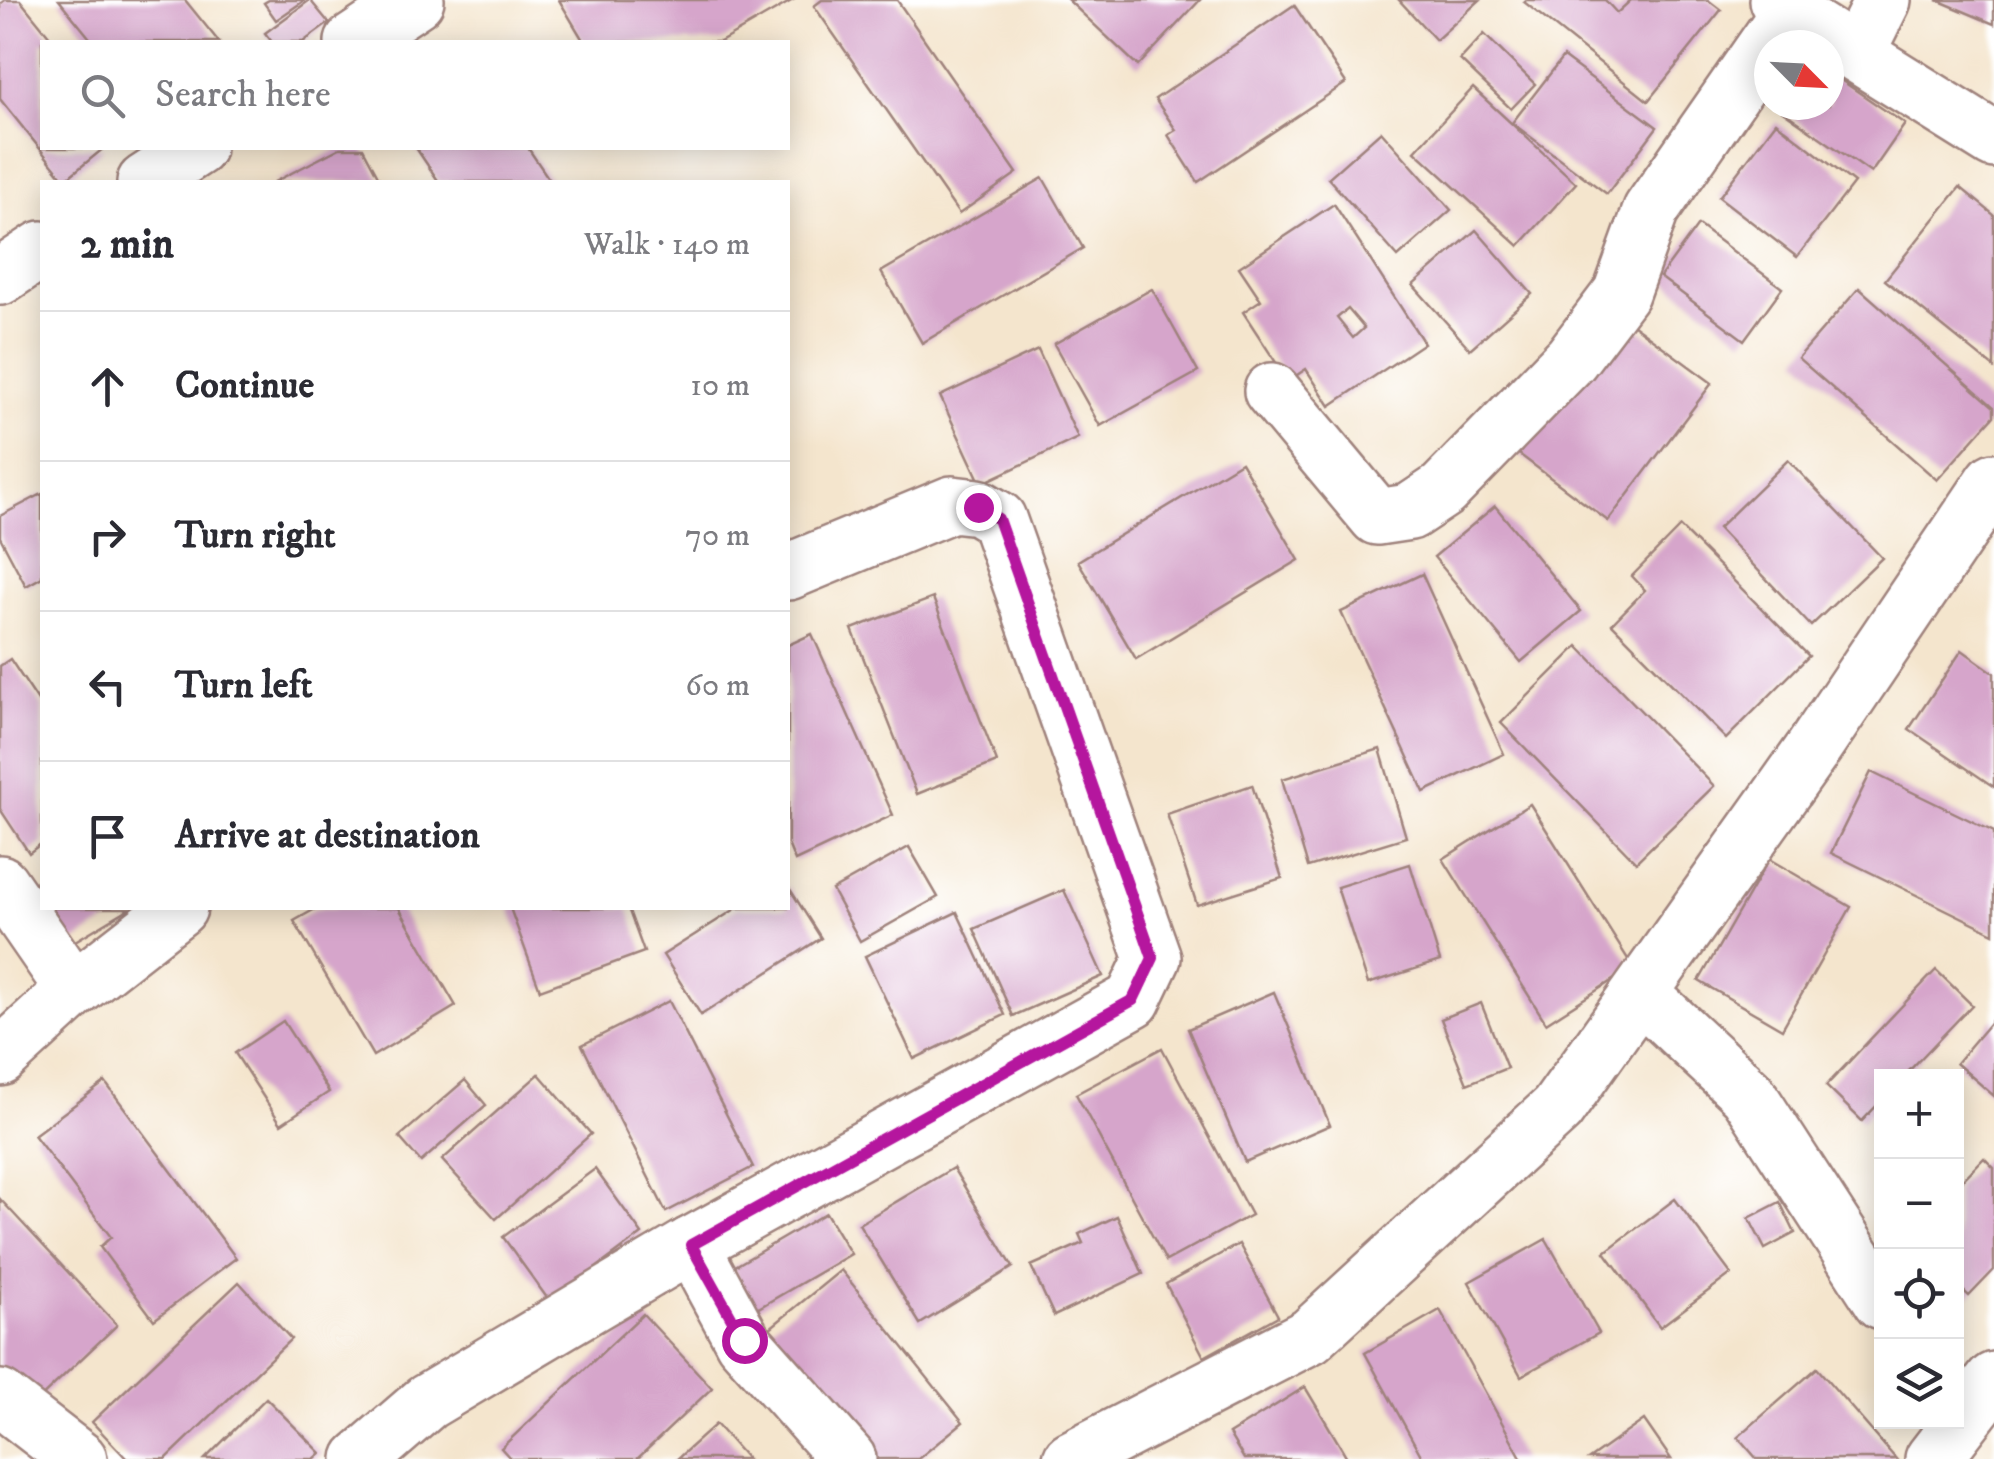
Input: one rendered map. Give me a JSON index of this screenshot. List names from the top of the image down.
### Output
{
  "north": "bottom right",
  "page": {
    "search": "Search here",
    "heading": ["2 min", "Walk · 140 m"],
    "list": [
      ["Continue", "10 m"],
      ["Turn right", "70 m"],
      ["Turn left", "60 m"],
      "Arrive at destination"
    ],
    "map_buttons": ["+", "−"]
  }
}
